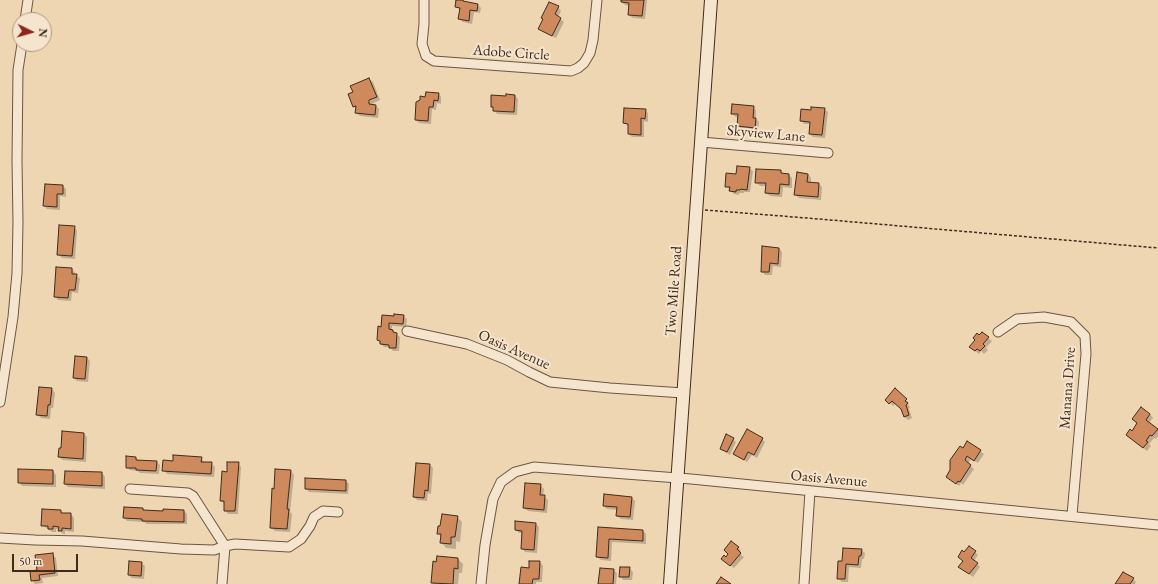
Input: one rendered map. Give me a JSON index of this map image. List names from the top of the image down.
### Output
{
  "streets": {
    "main road": ["Two Mile Road"],
    "street": [
      "Adobe Circle",
      "Skyview Lane",
      "Oasis Avenue",
      "Manana Drive"
    ]
  },
  "crossings": [
    ["Skyview Lane", "Two Mile Road"],
    ["Two Mile Road", "Oasis Avenue"],
    ["Oasis Avenue", "Manana Drive"]
  ],
  "scale_bar": "50 m",
  "north": "right"
}
